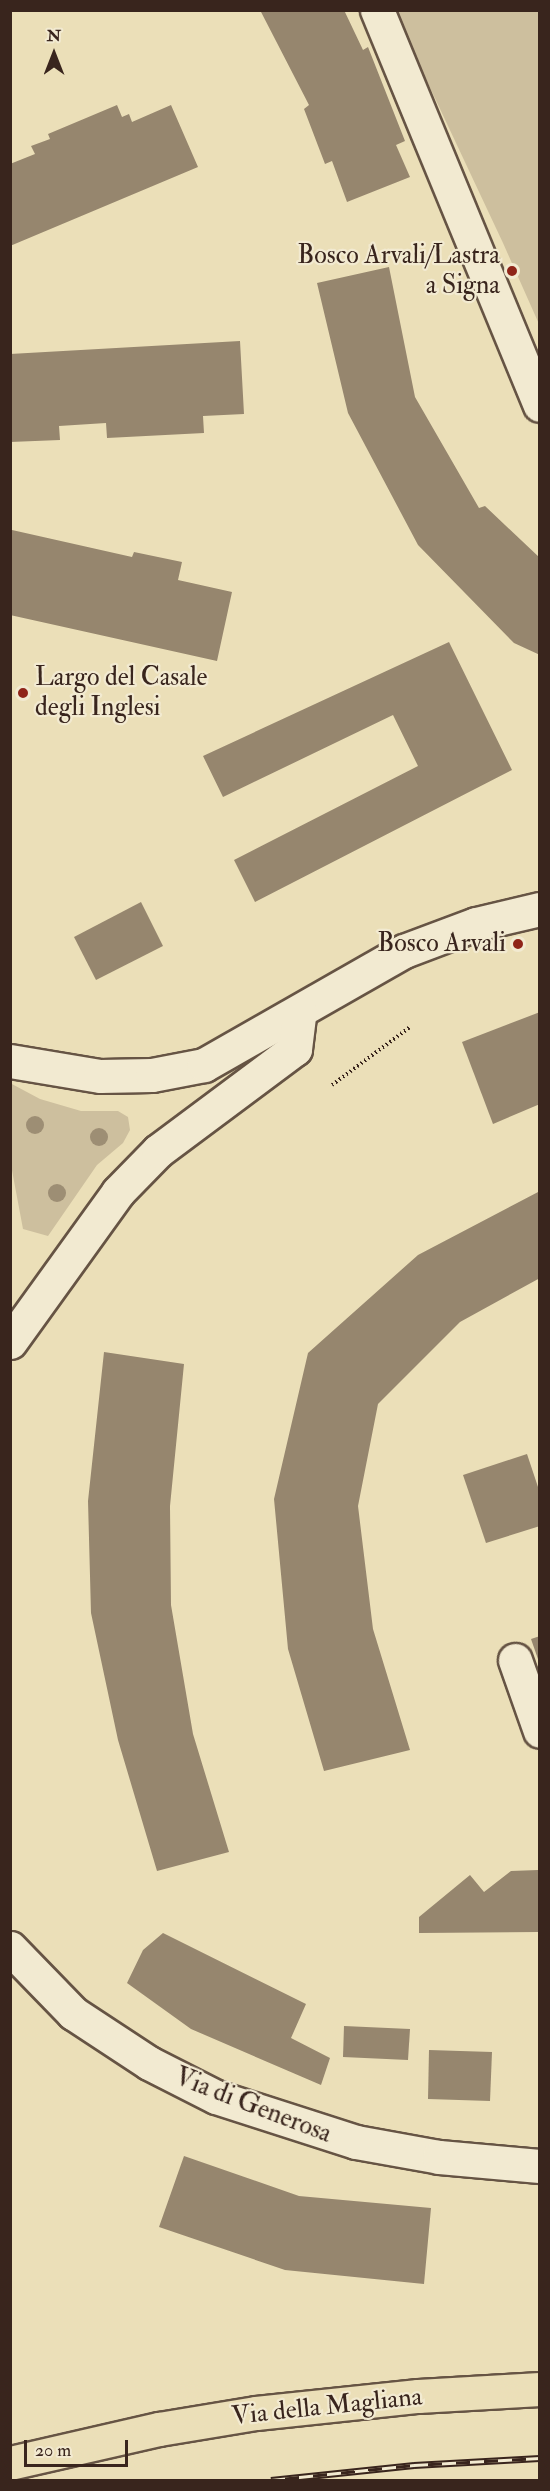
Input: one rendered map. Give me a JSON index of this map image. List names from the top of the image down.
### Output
{
  "streets": {
    "main road": ["Via della Magliana"],
    "street": ["Via di Generosa"]
  },
  "places": ["Bosco Arvali/Lastra a Signa", "Largo del Casale degli Inglesi", "Bosco Arvali"],
  "scale_bar": "20 m",
  "north": "top"
}
